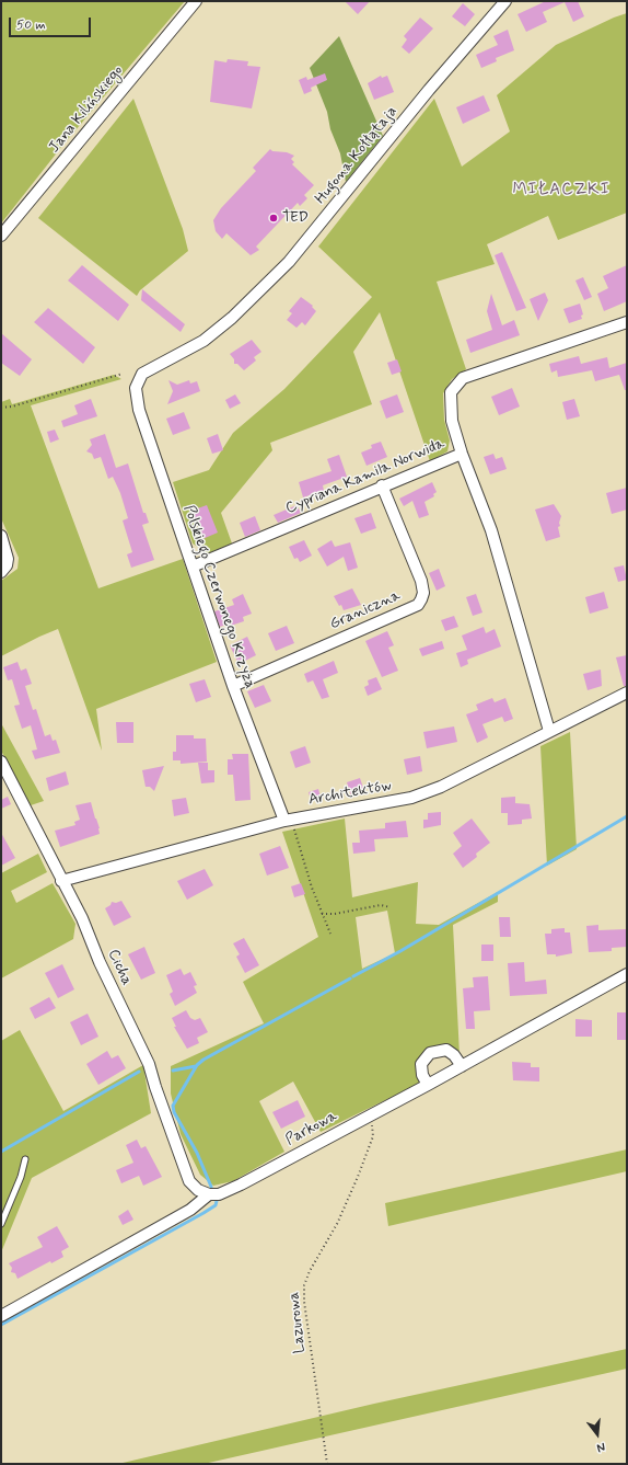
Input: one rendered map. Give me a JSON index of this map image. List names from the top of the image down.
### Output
{
  "streets": {
    "street": [
      "Jana Kilińskiego",
      "Hugona Kołłątaja",
      "Cypriana Kamila Norwida",
      "Polskiego Czerwonego Krzyża",
      "Graniczna",
      "Architektów",
      "Cicha",
      "Parkowa"
    ],
    "path": ["Lazurowa"]
  },
  "crossings": [
    ["Hugona Kołłątaja", "Polskiego Czerwonego Krzyża"],
    ["Cypriana Kamila Norwida", "Polskiego Czerwonego Krzyża"],
    ["Cypriana Kamila Norwida", "Graniczna"],
    ["Polskiego Czerwonego Krzyża", "Graniczna"],
    ["Polskiego Czerwonego Krzyża", "Architektów"],
    ["Architektów", "Cicha"],
    ["Cicha", "Parkowa"],
    ["Parkowa", "Lazurowa"]
  ],
  "districts": ["MIŁACZKI"],
  "places": ["TED"],
  "scale_bar": "50 m",
  "north": "bottom"
}
